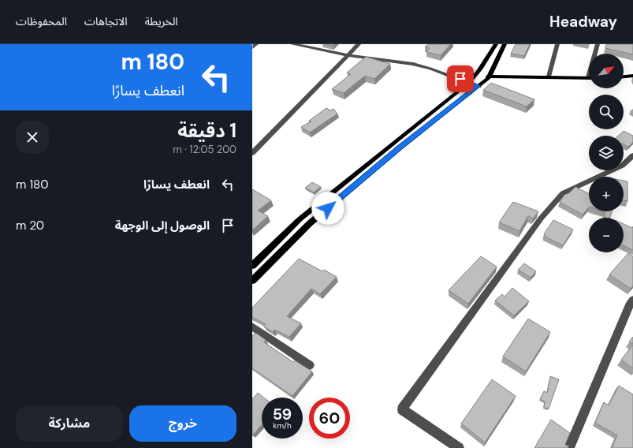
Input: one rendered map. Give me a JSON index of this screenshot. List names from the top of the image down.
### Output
{
  "north": "top right",
  "page": {
    "header": "Headway",
    "nav": ["الخريطة", "الاتجاهات", "المحفوظات"],
    "turn": ["180 m", "انعطف يسارًا"],
    "map_buttons": ["+", "−"],
    "heading": ["1 دقيقة", "200 m · 12:05"],
    "list": [
      {
        "name": "انعطف يسارًا",
        "value": "180 m"
      },
      {
        "name": "الوصول إلى الوجهة",
        "value": "20 m"
      }
    ],
    "speed": "59 km/h",
    "limit": "60",
    "buttons": ["خروج", "مشاركة"]
  }
}
